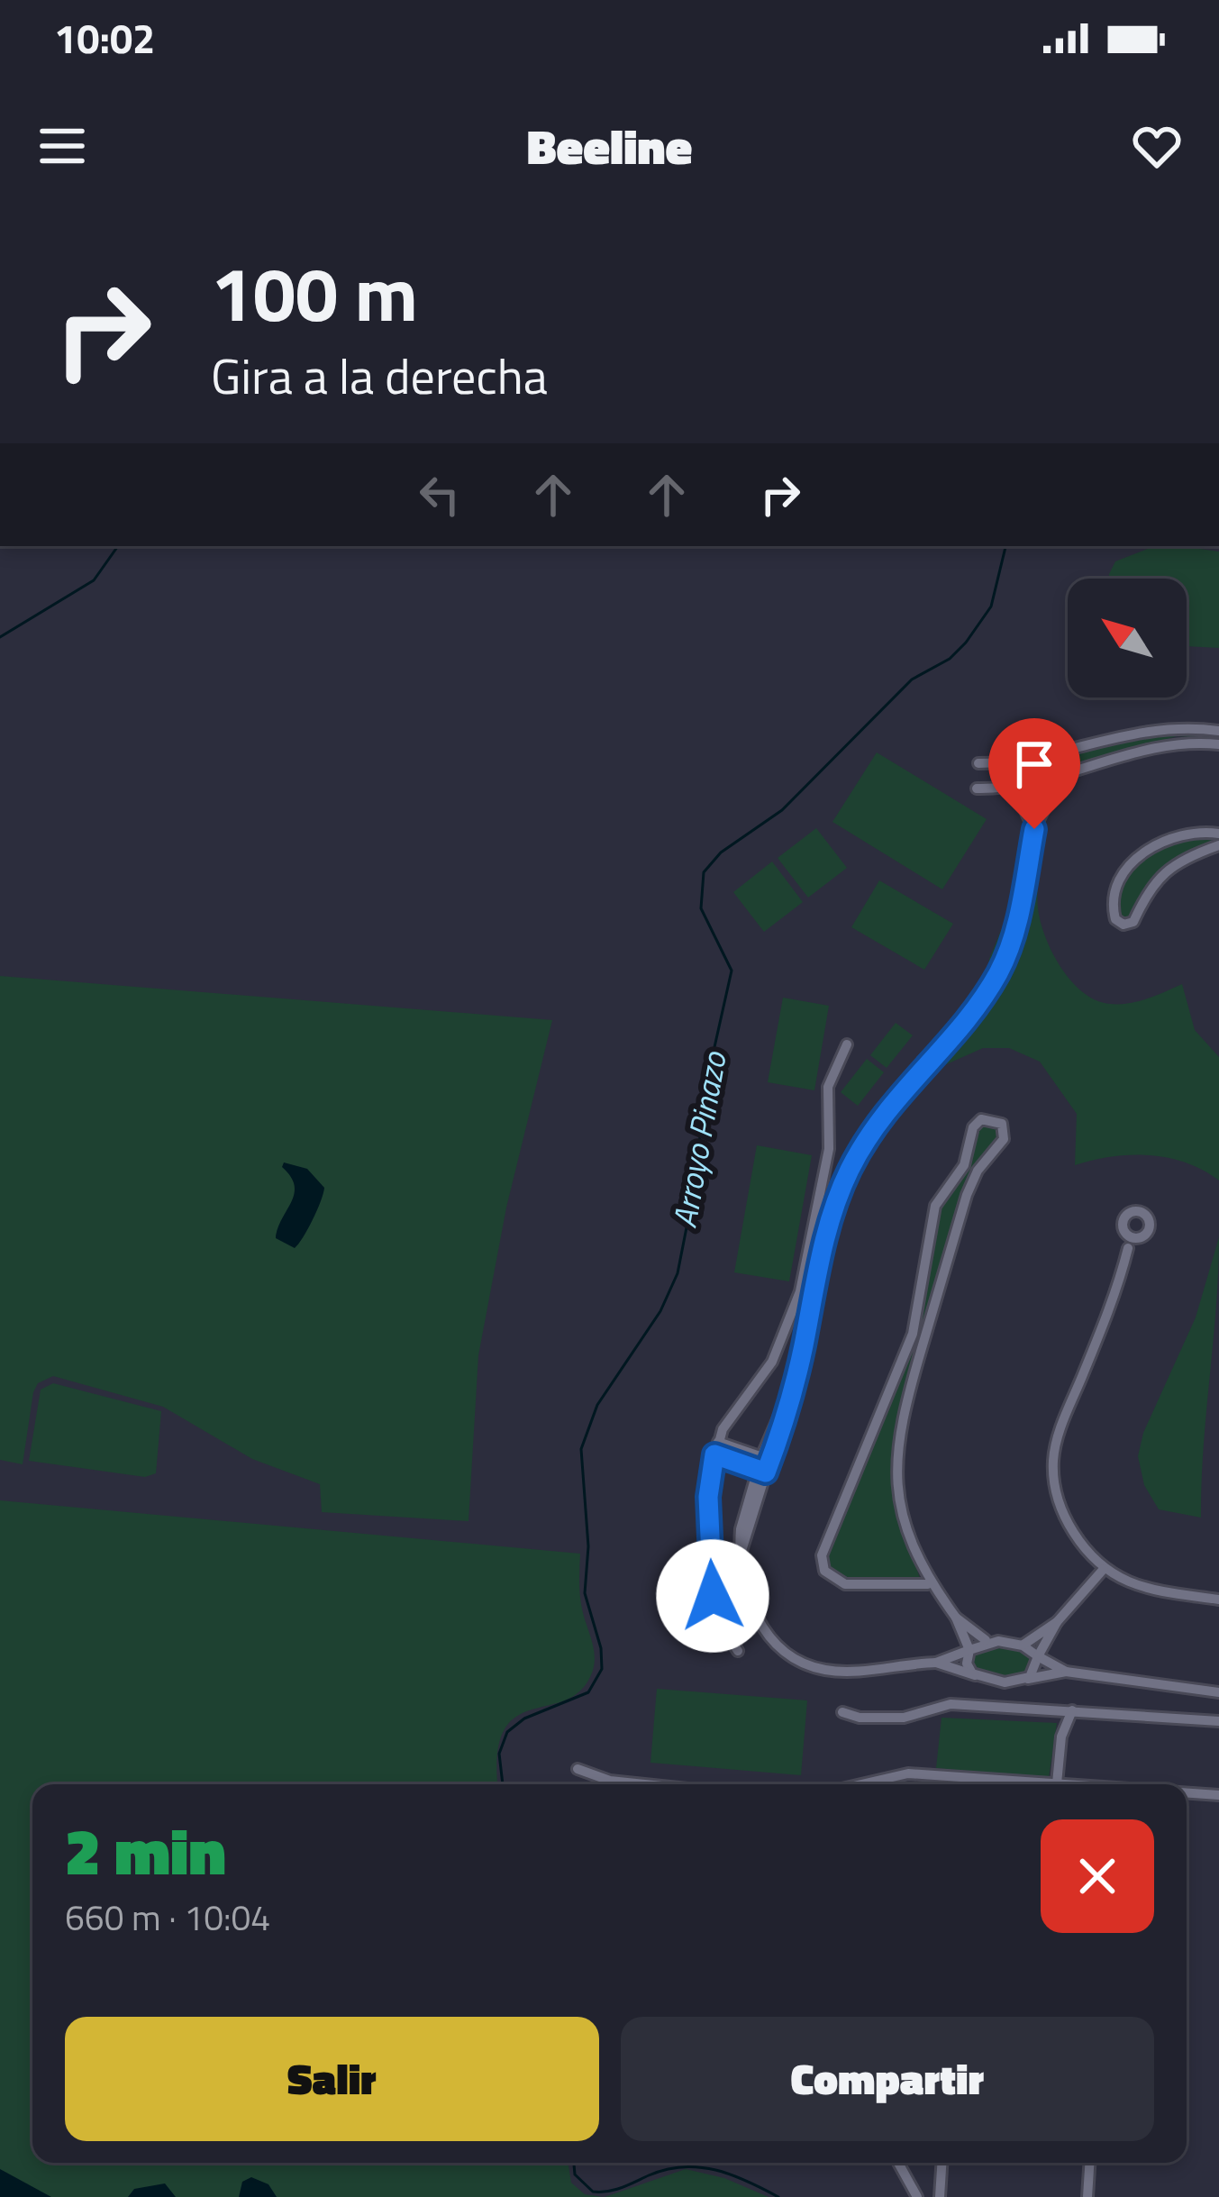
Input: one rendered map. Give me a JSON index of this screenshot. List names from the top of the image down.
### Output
{
  "water": ["Arroyo Pinazo"],
  "north": "top left",
  "page": {
    "status": "10:02",
    "header": "Beeline",
    "turn": ["100 m", "Gira a la derecha"],
    "heading": ["2 min", "660 m · 10:04"],
    "buttons": ["Salir", "Compartir"]
  }
}
